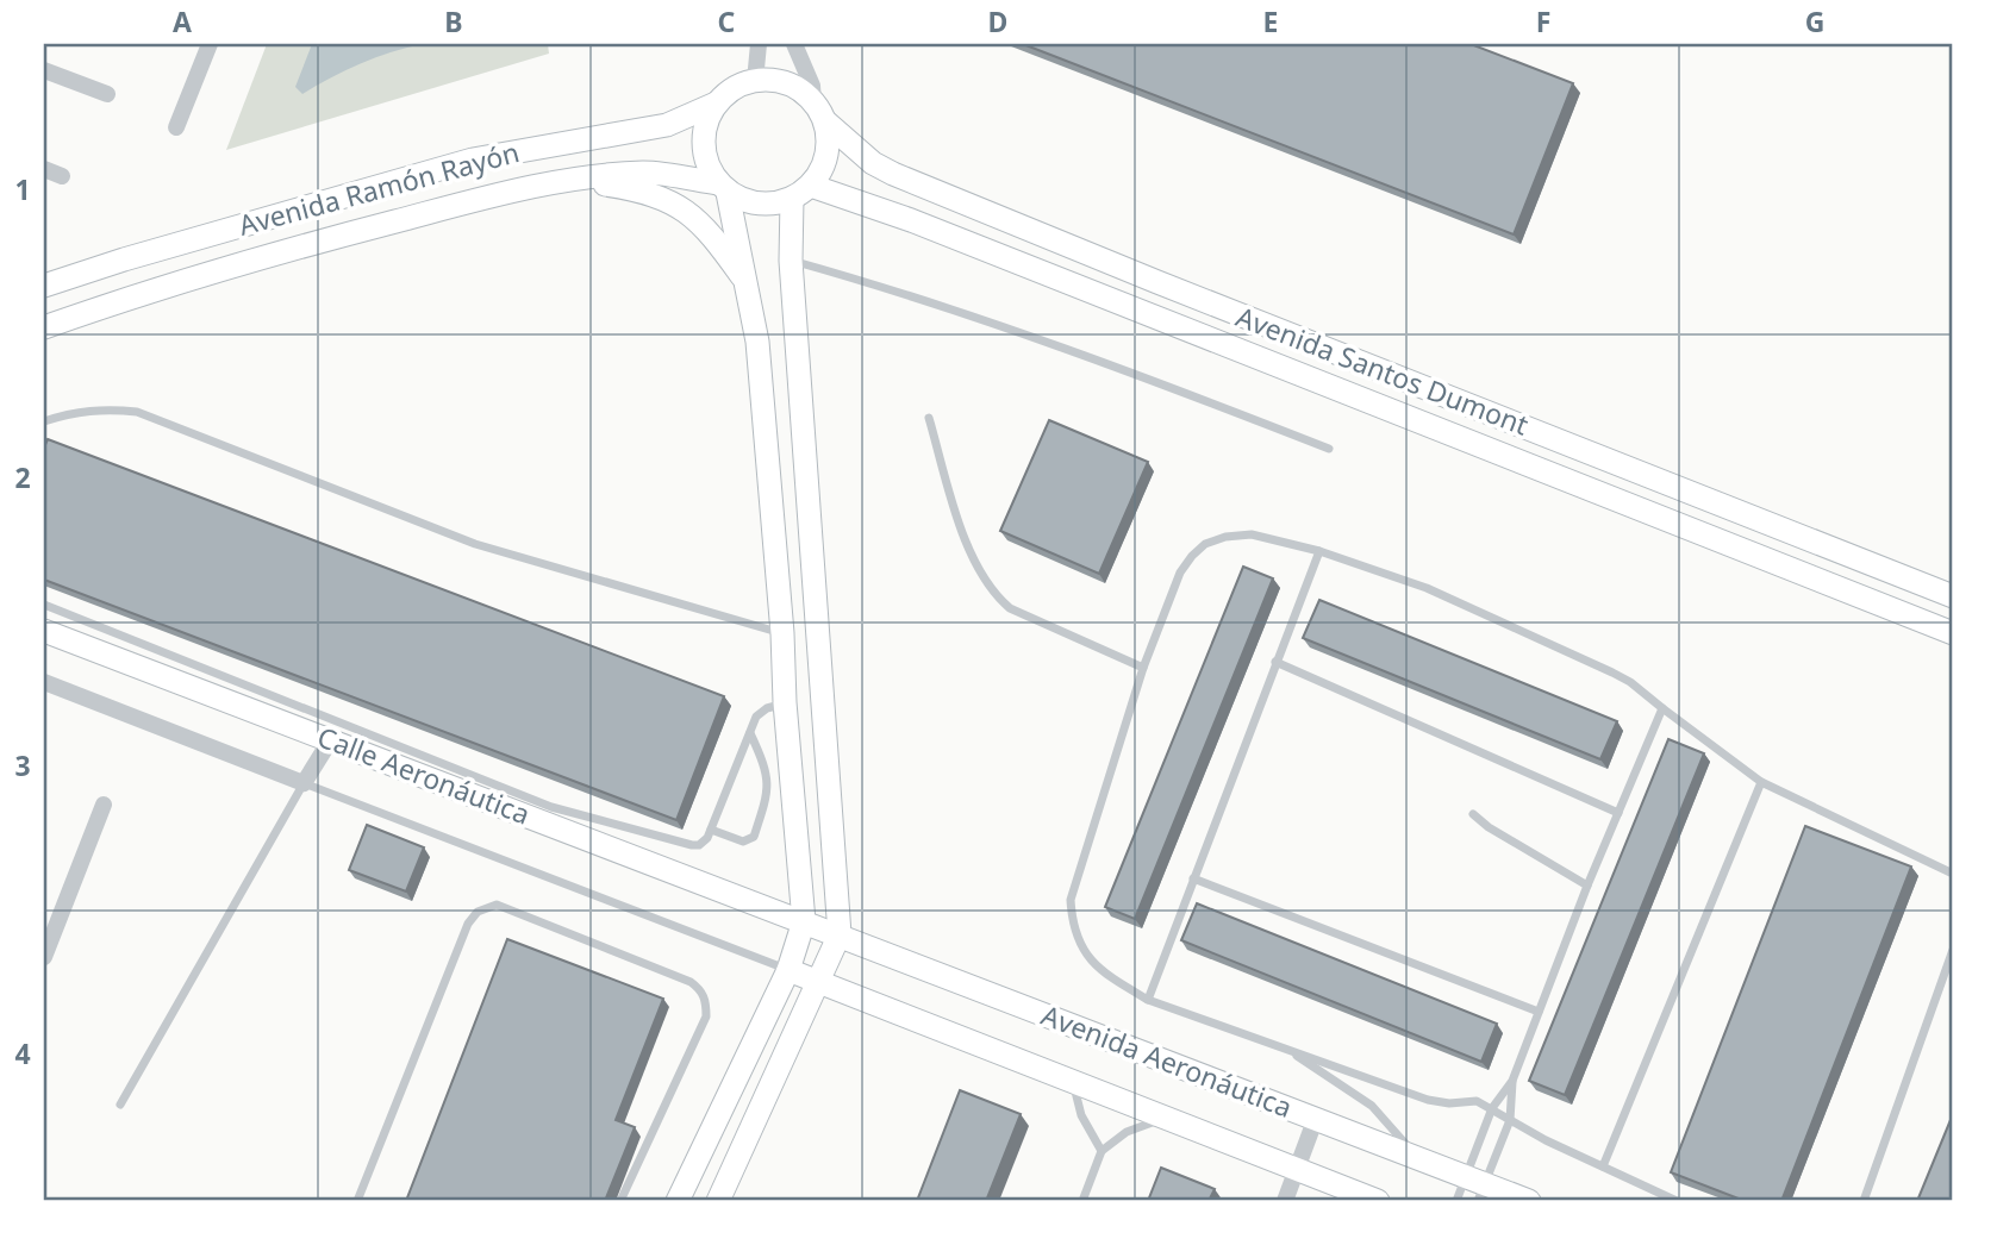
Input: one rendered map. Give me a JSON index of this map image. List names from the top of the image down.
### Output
{
  "streets": {
    "main road": [
      "Avenida Ramón Rayón",
      "Avenida Santos Dumont",
      "Calle Aeronáutica",
      "Avenida Aeronáutica"
    ]
  },
  "crossings": [
    ["Avenida Ramón Rayón", "Avenida Santos Dumont"],
    ["Calle Aeronáutica", "Avenida Aeronáutica"]
  ],
  "grid": {
    "columns": [
      "A",
      "B",
      "C",
      "D",
      "E",
      "F",
      "G"
    ],
    "rows": [
      "1",
      "2",
      "3",
      "4"
    ]
  }
}
